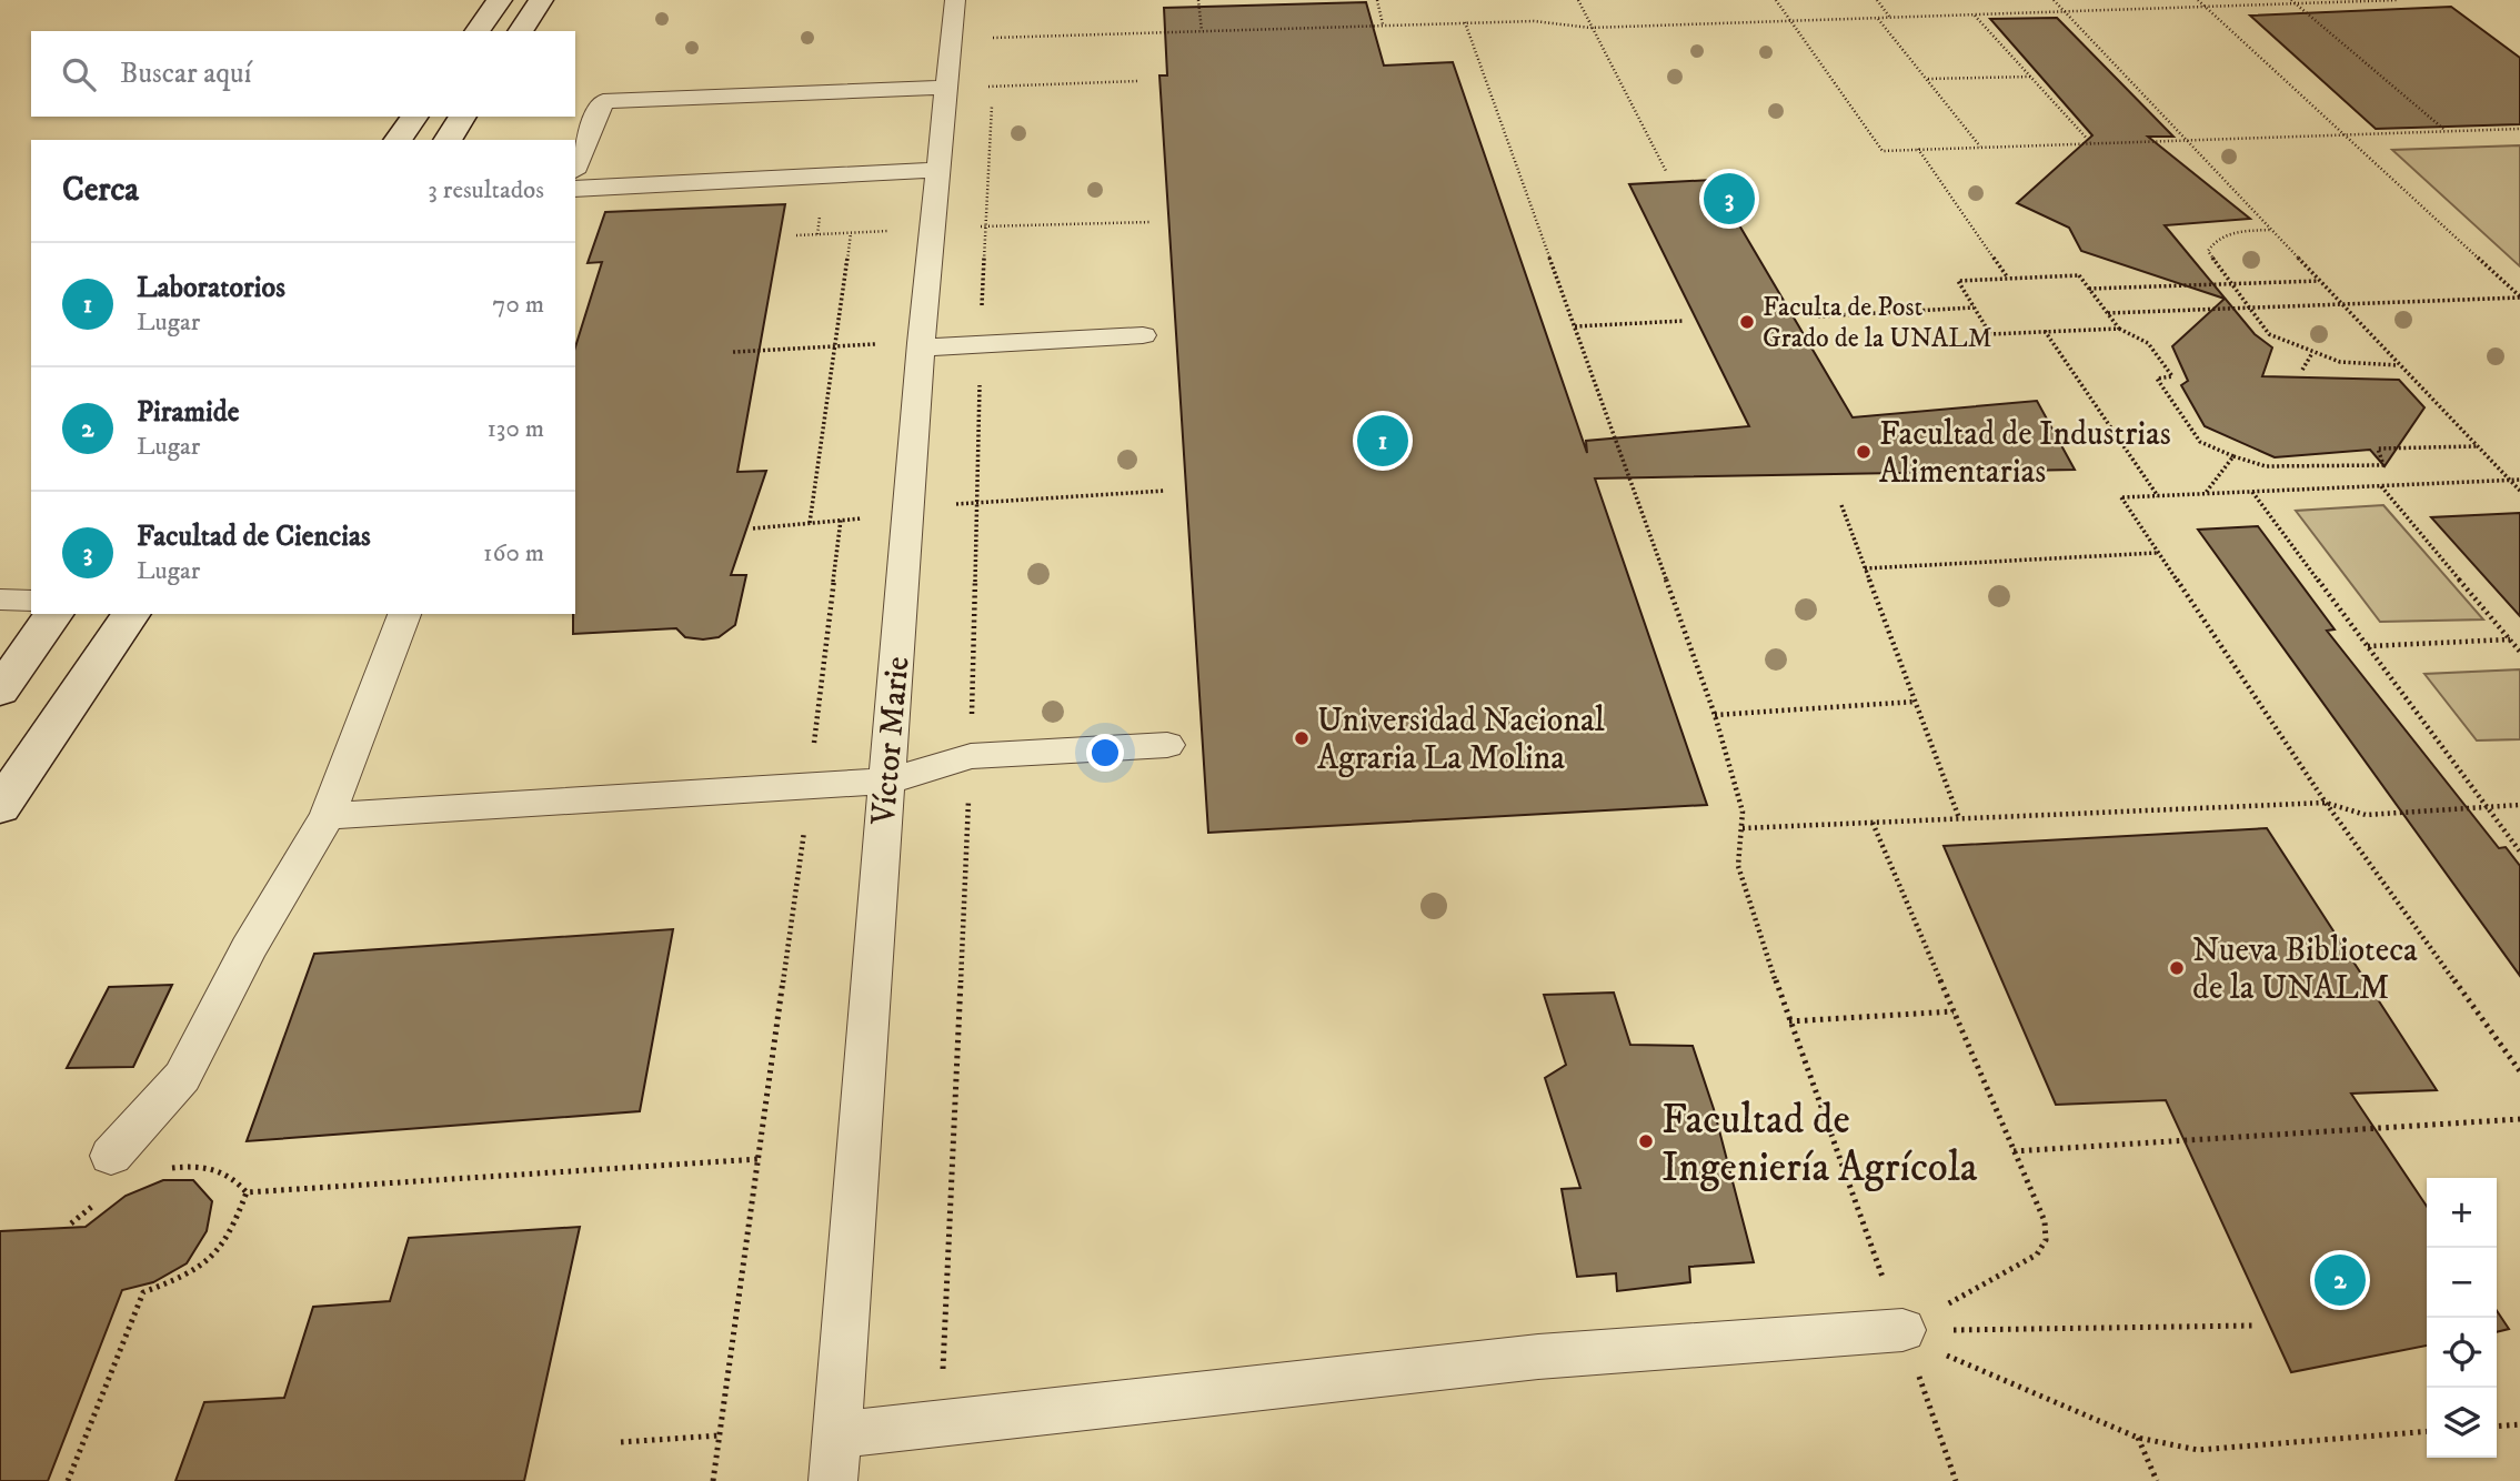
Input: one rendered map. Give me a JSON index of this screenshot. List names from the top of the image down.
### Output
{
  "streets": {
    "lane": ["Víctor Marie"]
  },
  "places": [
    "Faculta de Post Grado de la UNALM",
    "Facultad de Industrias Alimentarias",
    "Universidad Nacional Agraria La Molina",
    "Nueva Biblioteca de la UNALM",
    "Facultad de Ingeniería Agrícola"
  ],
  "page": {
    "search": "Buscar aquí",
    "heading": ["Cerca", "3 resultados"],
    "pins": ["3", "1", "2"],
    "list": [
      {
        "mark": "1",
        "name": "Laboratorios",
        "note": "Lugar",
        "value": "70 m"
      },
      {
        "mark": "2",
        "name": "Piramide",
        "note": "Lugar",
        "value": "130 m"
      },
      {
        "mark": "3",
        "name": "Facultad de Ciencias",
        "note": "Lugar",
        "value": "160 m"
      }
    ],
    "map_buttons": ["+", "−"]
  }
}
